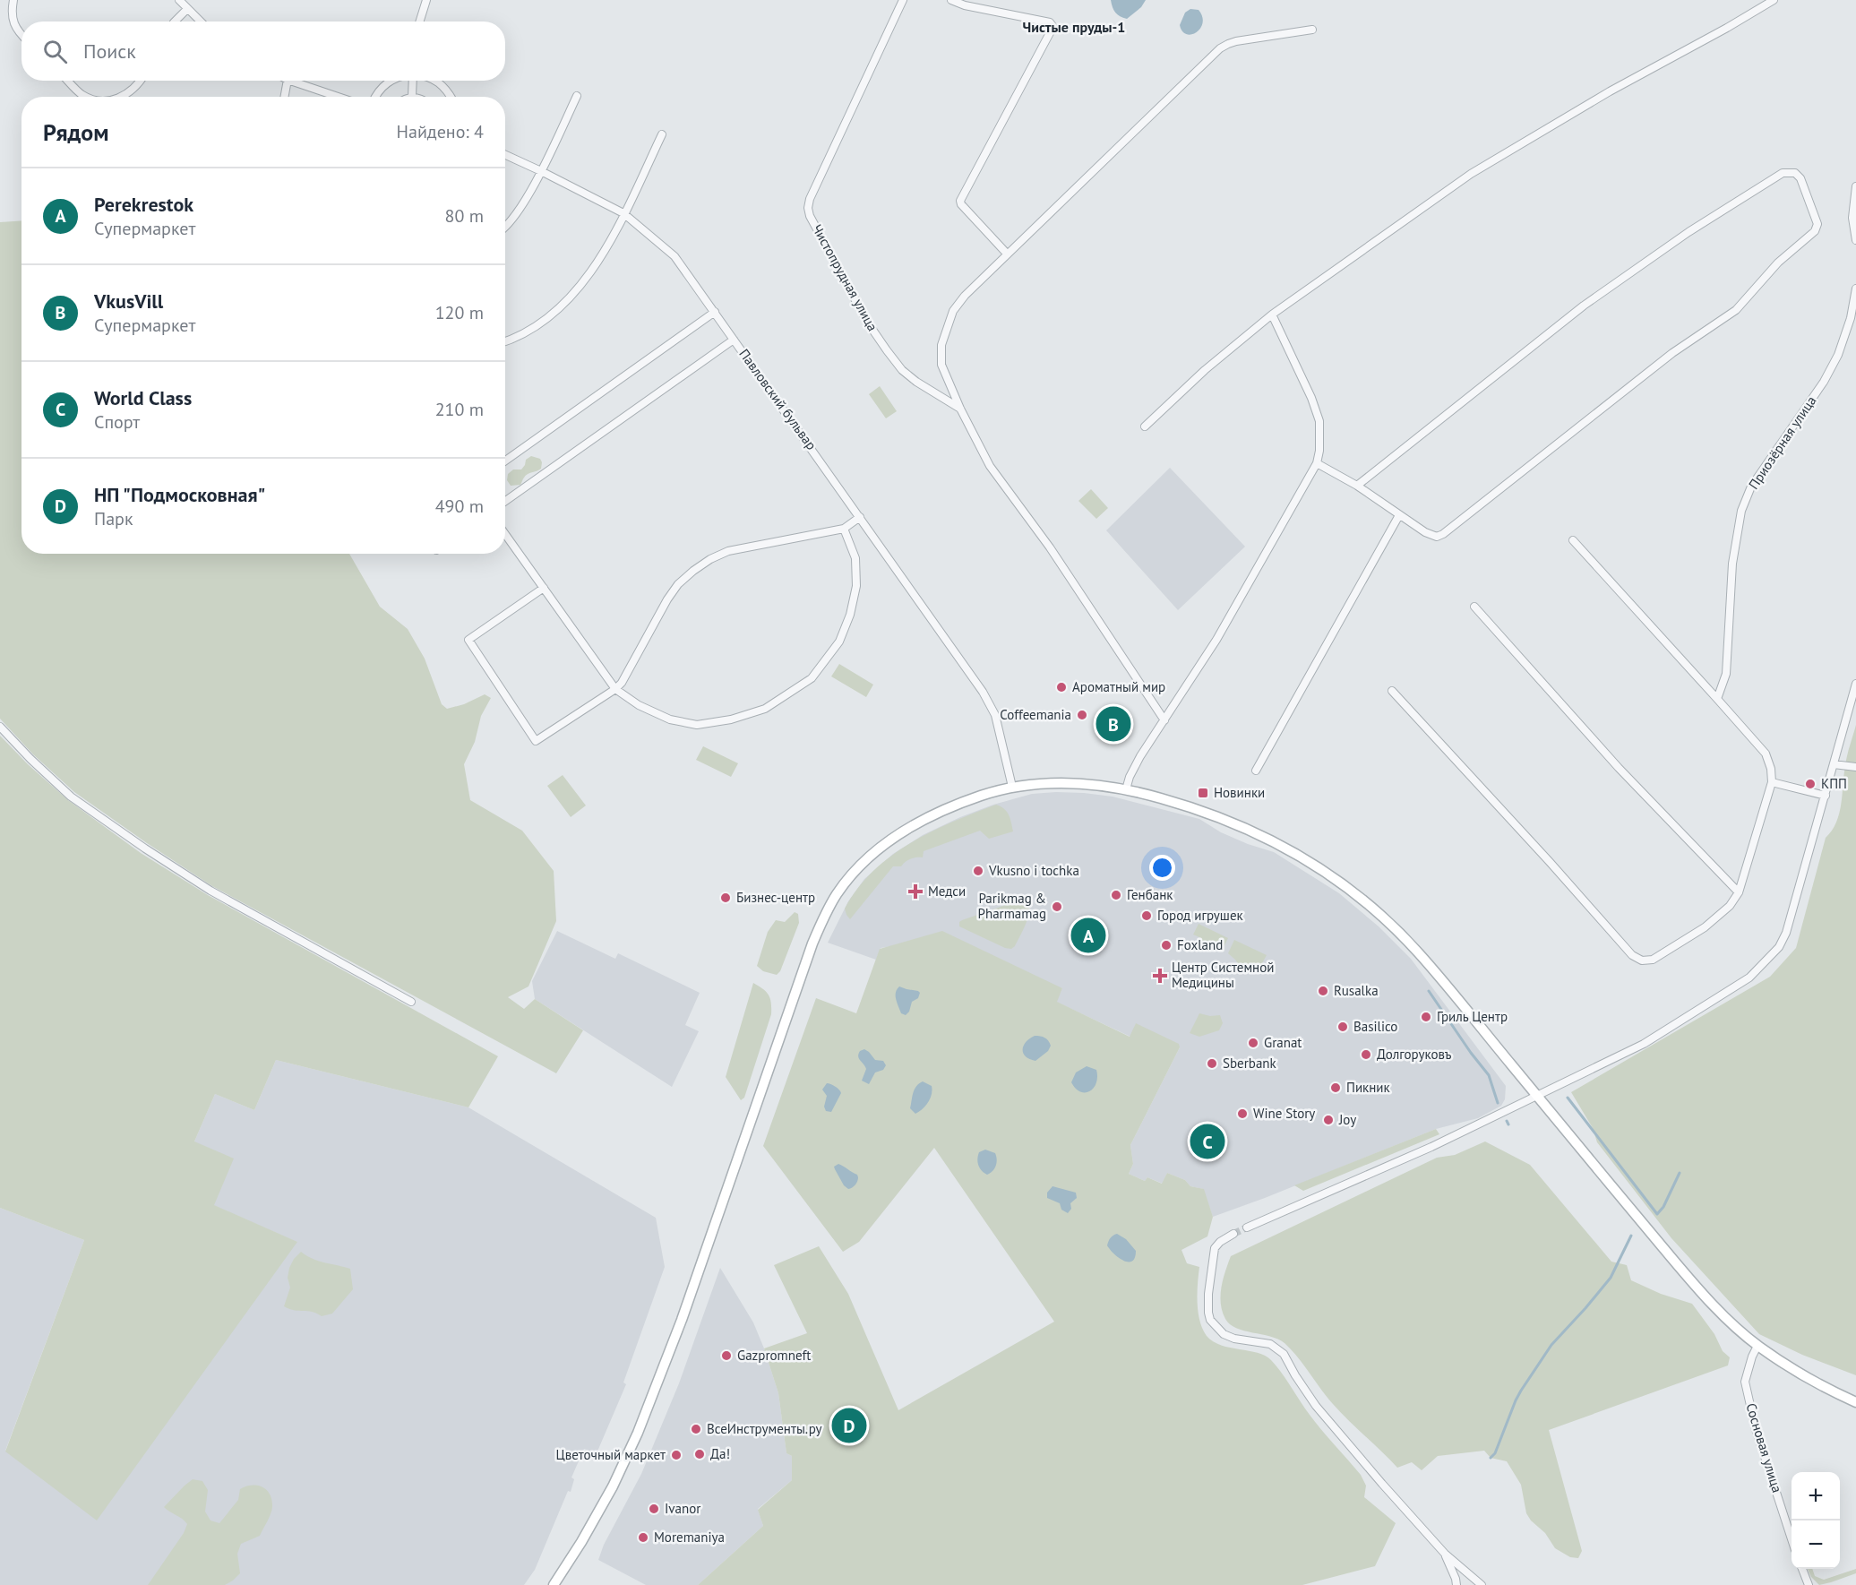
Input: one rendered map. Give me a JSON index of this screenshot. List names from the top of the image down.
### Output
{
  "streets": {
    "street": [
      "Чистопрудная улица",
      "Павловский бульвар",
      "Приозёрная улица",
      "Сосновая улица"
    ]
  },
  "districts": ["Чистые пруды-1"],
  "places": {
    "other": [
      "Ароматный мир",
      "Coffeemania",
      "КПП",
      "Vkusno i tochka",
      "Генбанк",
      "Бизнес-центр",
      "Parikmag & Pharmamag",
      "Город игрушек",
      "Foxland",
      "Rusalka",
      "Гриль Центр",
      "Basilico",
      "Granat",
      "Долгоруковъ",
      "Sberbank",
      "Пикник",
      "Wine Story",
      "Joy",
      "Gazpromneft",
      "ВсеИнструменты.ру",
      "Да!",
      "Цветочный маркет",
      "Ivanor",
      "Moremaniya"
    ],
    "transit": ["Новинки"],
    "health": ["Медси", "Центр Системной Медицины"]
  },
  "page": {
    "search": "Поиск",
    "heading": ["Рядом", "Найдено: 4"],
    "list": [
      {
        "mark": "A",
        "name": "Perekrestok",
        "note": "Супермаркет",
        "value": "80 m"
      },
      {
        "mark": "B",
        "name": "VkusVill",
        "note": "Супермаркет",
        "value": "120 m"
      },
      {
        "mark": "C",
        "name": "World Class",
        "note": "Спорт",
        "value": "210 m"
      },
      {
        "mark": "D",
        "name": "НП \"Подмосковная\"",
        "note": "Парк",
        "value": "490 m"
      }
    ],
    "pins": [
      "B",
      "A",
      "C",
      "D"
    ],
    "map_buttons": ["+", "−"]
  }
}
